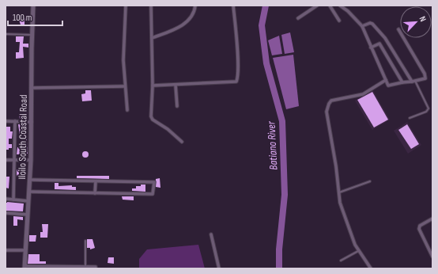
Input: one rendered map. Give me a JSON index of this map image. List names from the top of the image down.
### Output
{
  "streets": {
    "street": ["Iloilo South Coastal Road"]
  },
  "water": ["Batiano River"],
  "scale_bar": "100 m",
  "north": "top right"
}
